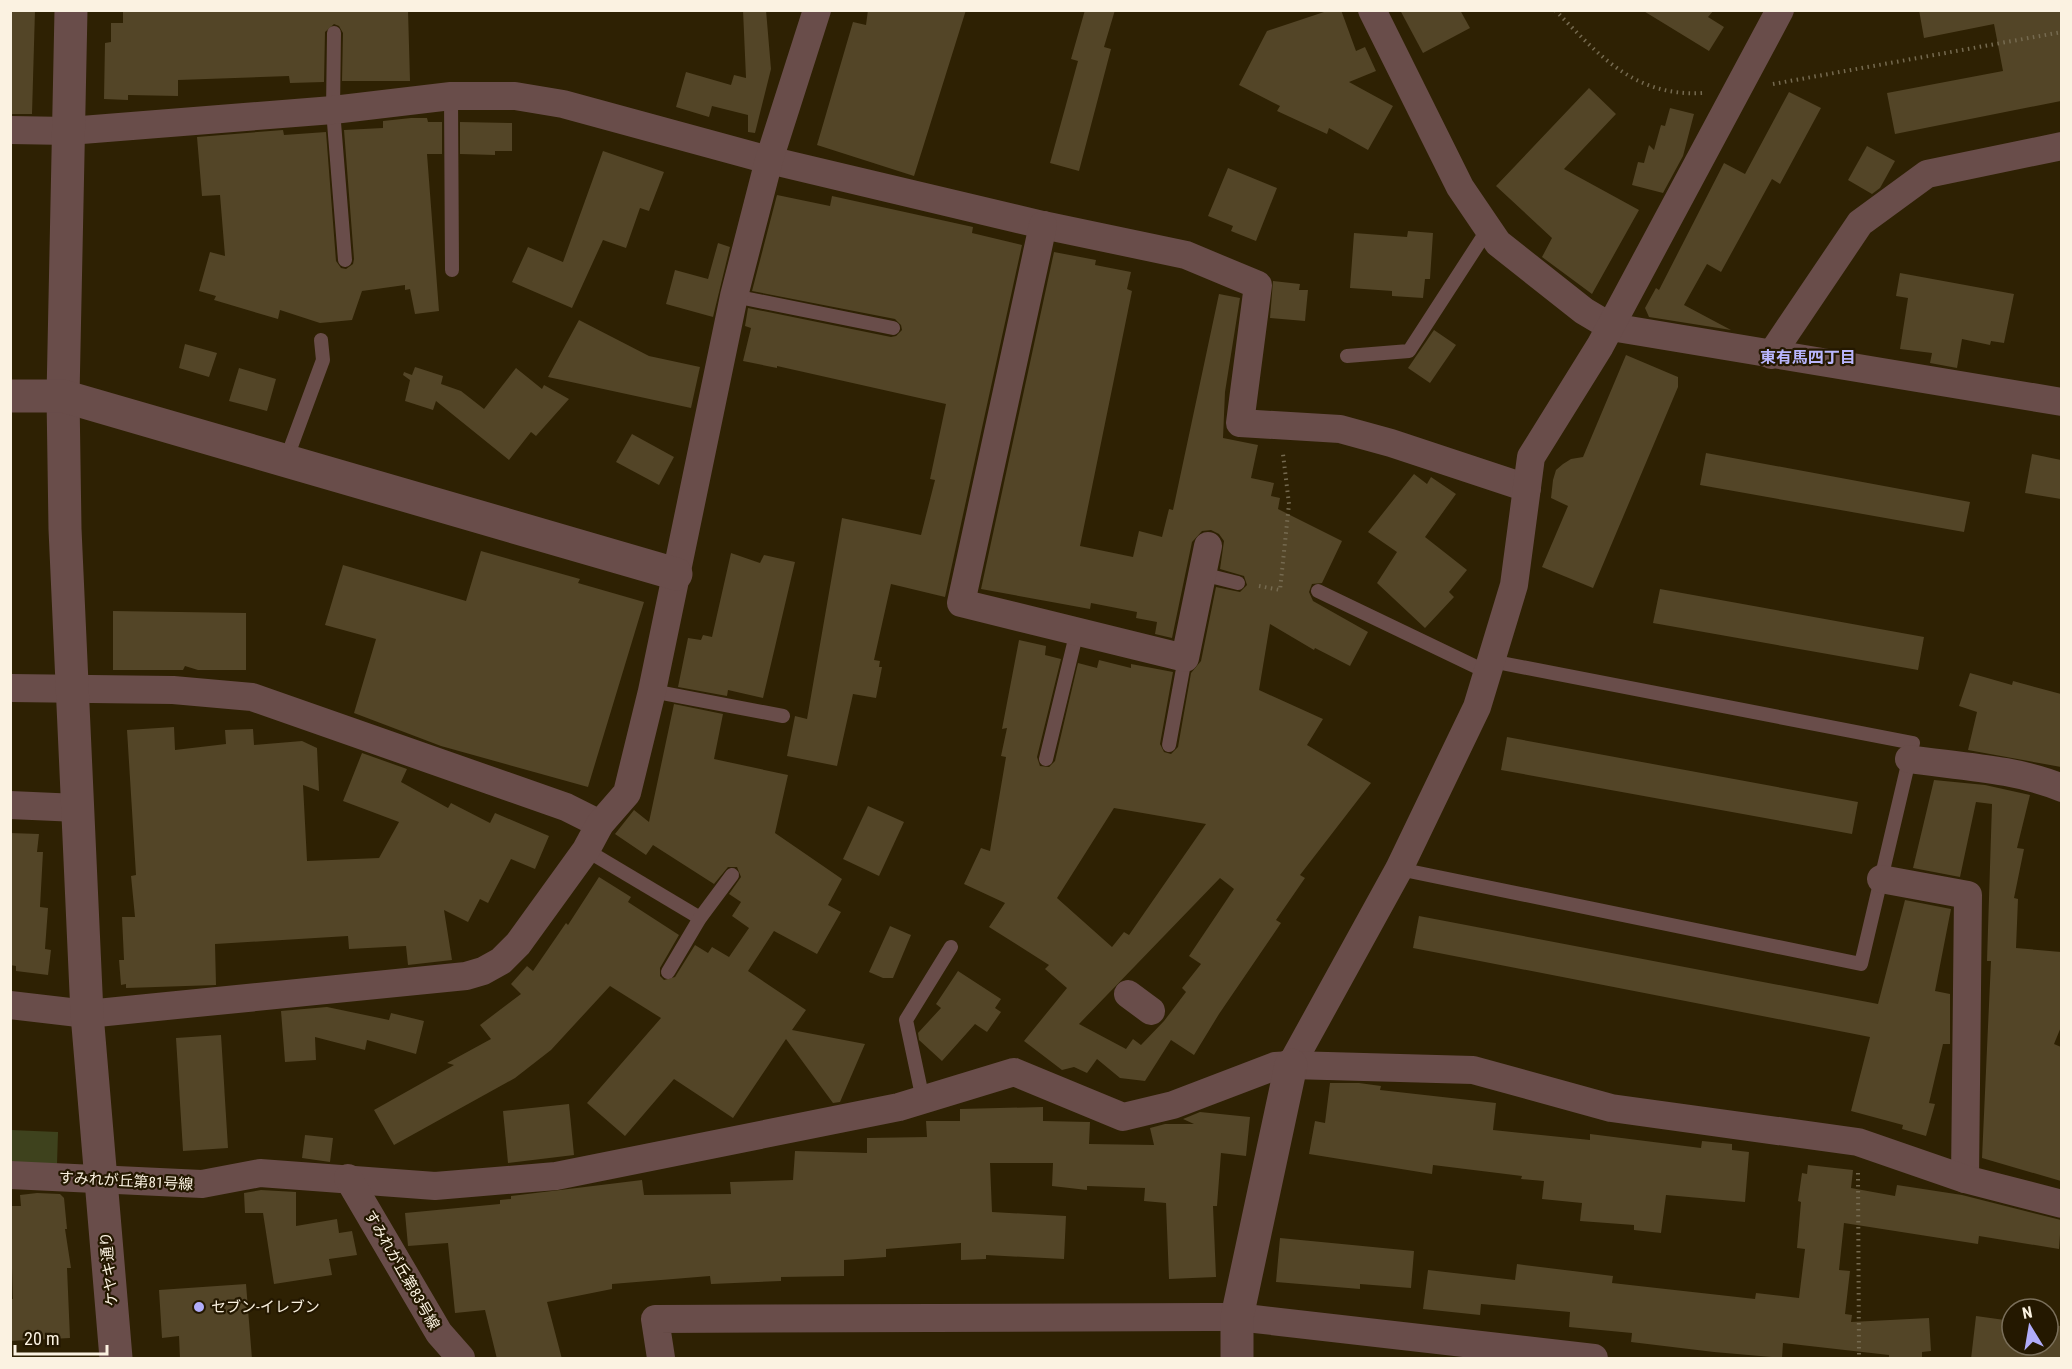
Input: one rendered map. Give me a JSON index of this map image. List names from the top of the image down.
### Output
{
  "streets": {
    "street": ["すみれが丘第81号線", "ケヤキ通り", "すみれが丘第83号線"]
  },
  "crossings": [
    ["すみれが丘第81号線", "ケヤキ通り"],
    ["すみれが丘第81号線", "すみれが丘第83号線"]
  ],
  "districts": ["東有馬四丁目"],
  "places": ["セブン-イレブン"],
  "scale_bar": "20 m",
  "north": "top"
}
